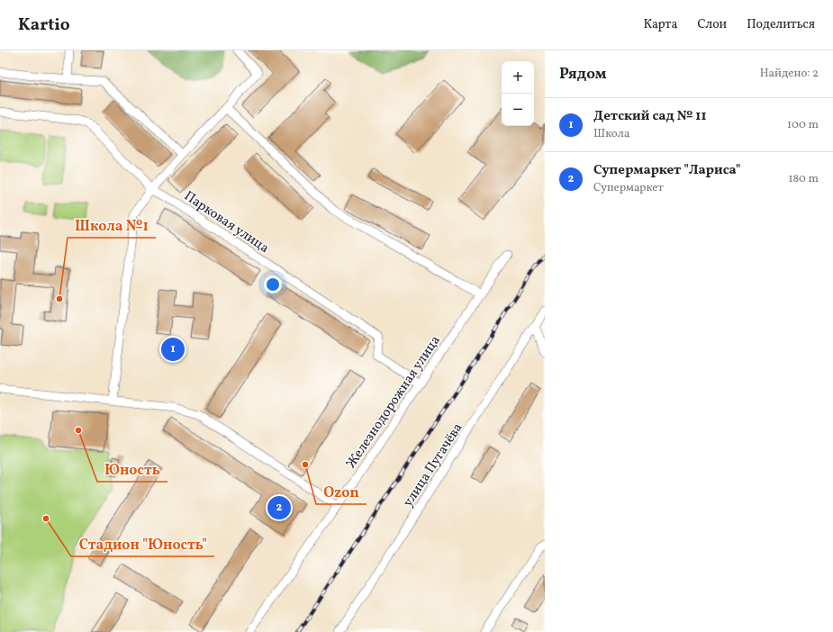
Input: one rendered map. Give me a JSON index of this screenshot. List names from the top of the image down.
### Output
{
  "streets": {
    "street": ["Парковая улица", "Железнодорожная улица", "улица Пугачёва"]
  },
  "crossings": [
    ["Парковая улица", "Железнодорожная улица"]
  ],
  "places": [
    "Школа №1",
    "Юность",
    "Ozon",
    "Стадион \"Юность\""
  ],
  "page": {
    "header": "Kartio",
    "nav": ["Карта", "Слои", "Поделиться"],
    "heading": ["Рядом", "Найдено: 2"],
    "map_buttons": ["+", "−"],
    "list": [
      {
        "mark": "1",
        "name": "Детский сад № 11",
        "note": "Школа",
        "value": "100 m"
      },
      {
        "mark": "2",
        "name": "Супермаркет \"Лариса\"",
        "note": "Супермаркет",
        "value": "180 m"
      }
    ],
    "pins": ["1", "2"]
  }
}
